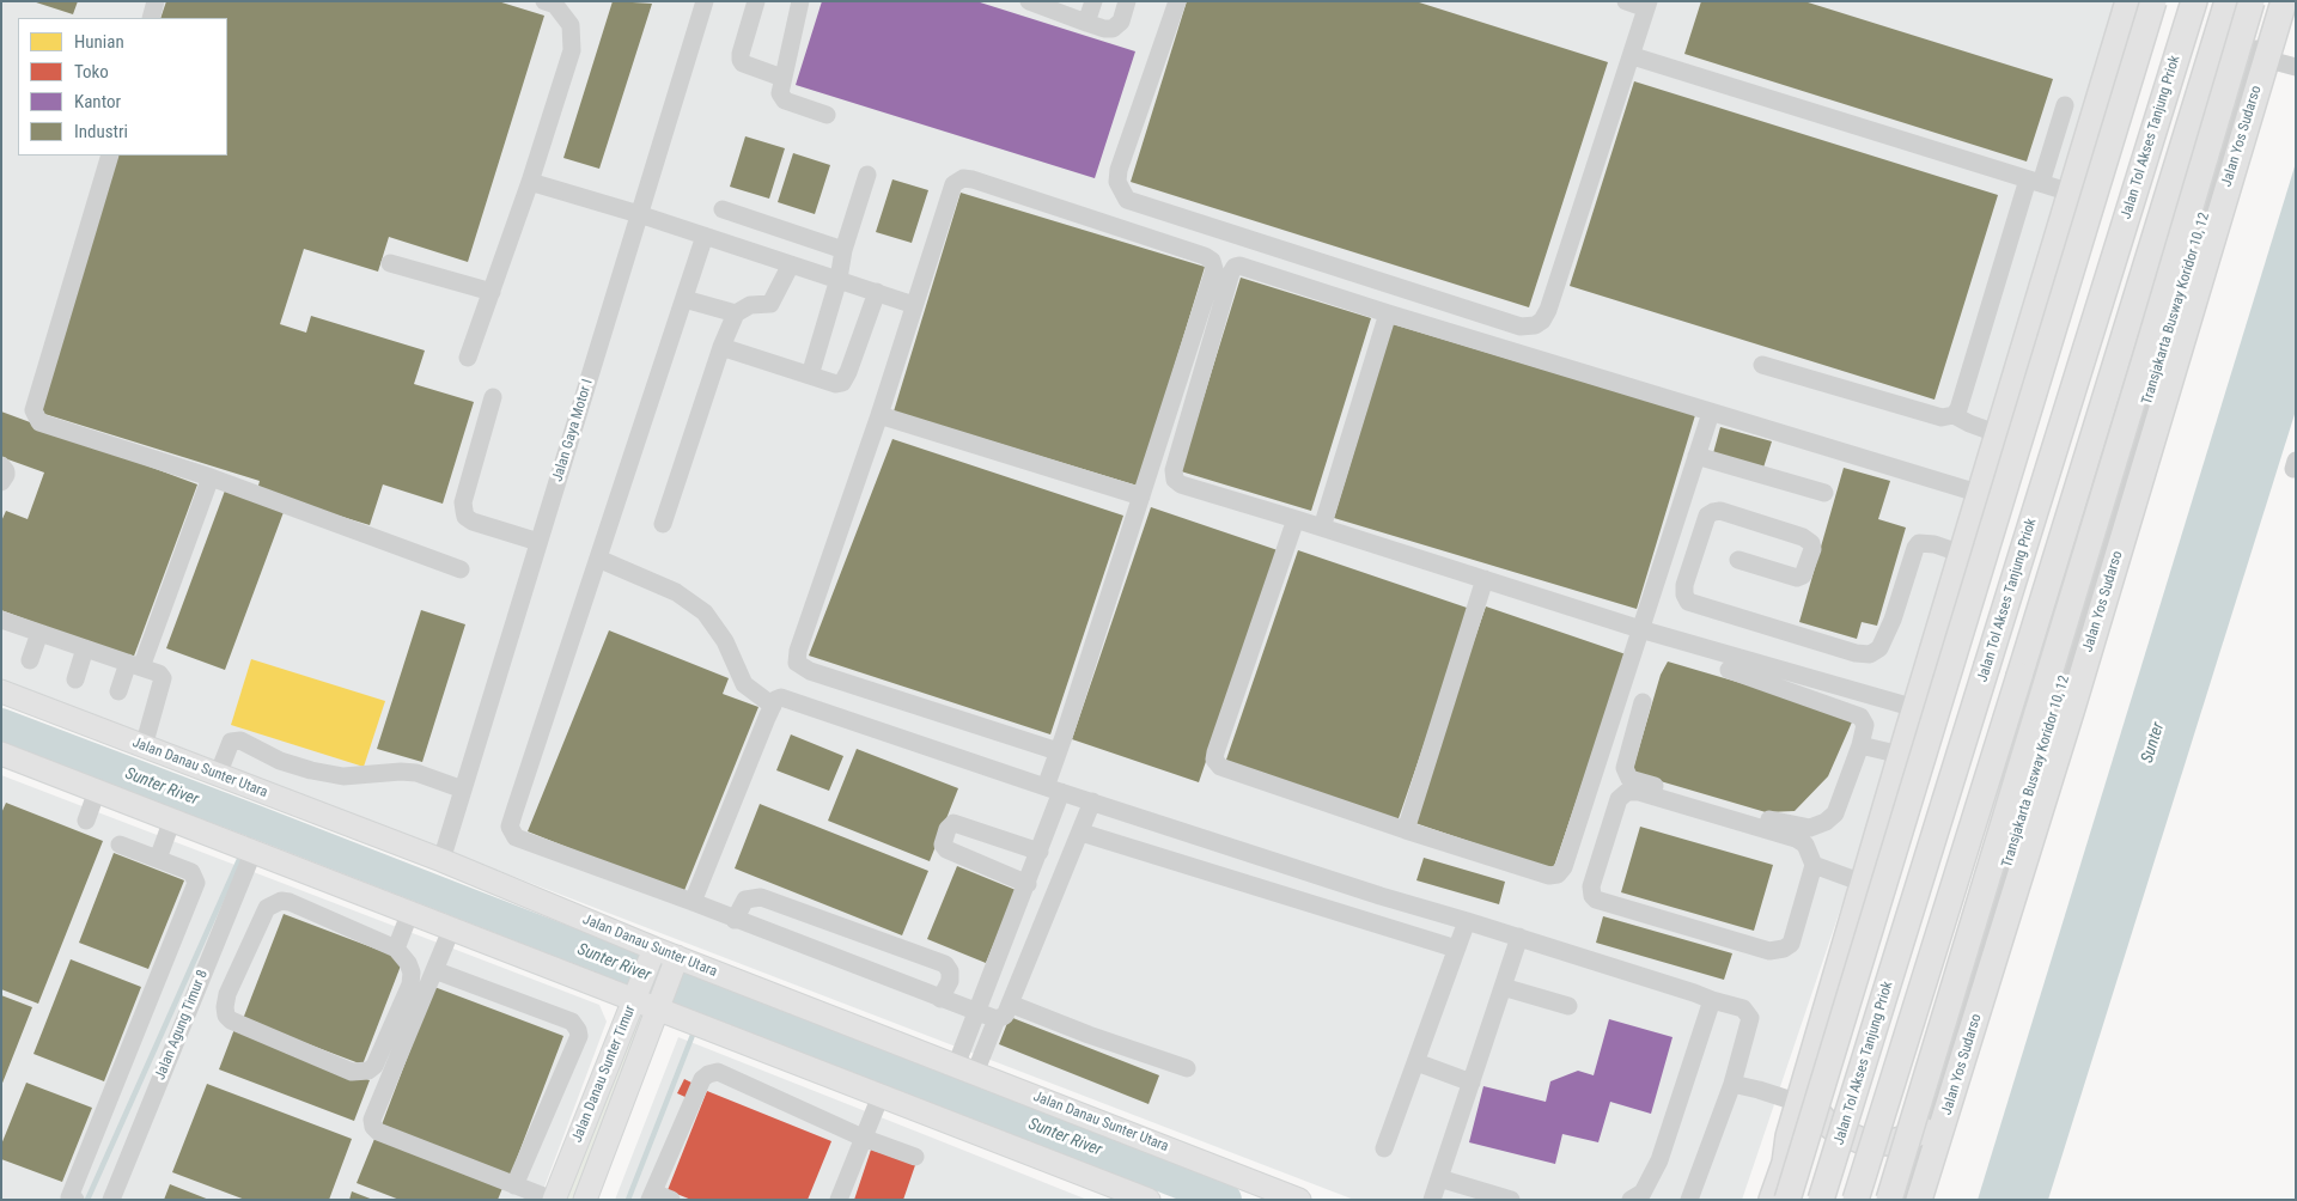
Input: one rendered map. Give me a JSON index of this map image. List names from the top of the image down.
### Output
{
  "streets": {
    "highway": ["Jalan Yos Sudarso", "Jalan Tol Akses Tanjung Priok"],
    "main road": ["Jalan Danau Sunter Utara", "Jalan Danau Sunter Timur"],
    "street": ["Transjakarta Busway Koridor 10, 12", "Jalan Gaya Motor I", "Jalan Agung Timur 8"]
  },
  "crossings": [
    ["Jalan Gaya Motor I", "Jalan Danau Sunter Utara"],
    ["Jalan Danau Sunter Utara", "Jalan Danau Sunter Timur"]
  ],
  "water": ["Sunter", "Sunter River"],
  "legend": [
    "Hunian",
    "Toko",
    "Kantor",
    "Industri"
  ]
}
